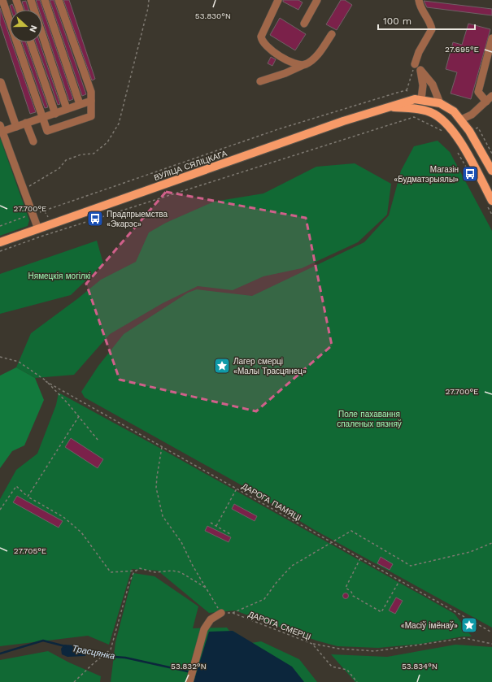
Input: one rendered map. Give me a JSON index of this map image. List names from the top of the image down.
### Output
{
  "streets": {
    "main road": ["ВУЛІЦА СЯЛІЦКАГА"],
    "path": ["ДАРОГА ПАМЯЦІ", "ДАРОГА СМЕРЦІ"]
  },
  "water": ["Трасцянка"],
  "parks": ["Нямецкія могілкі", "Поле пахавання спаленых вязняў"],
  "places": {
    "bus stop": ["Магазін «Будматэрыялы»", "Прадпрыемства «Экарэс»"],
    "place": ["Лагер смерці «Малы Трасцянец»", "«Масіў імёнаў»"]
  },
  "scale_bar": "100 m",
  "north": "right",
  "coordinates": [
    "53.830°N",
    "27.695°E",
    "27.700°E",
    "27.705°E",
    "53.832°N",
    "53.834°N"
  ]
}
